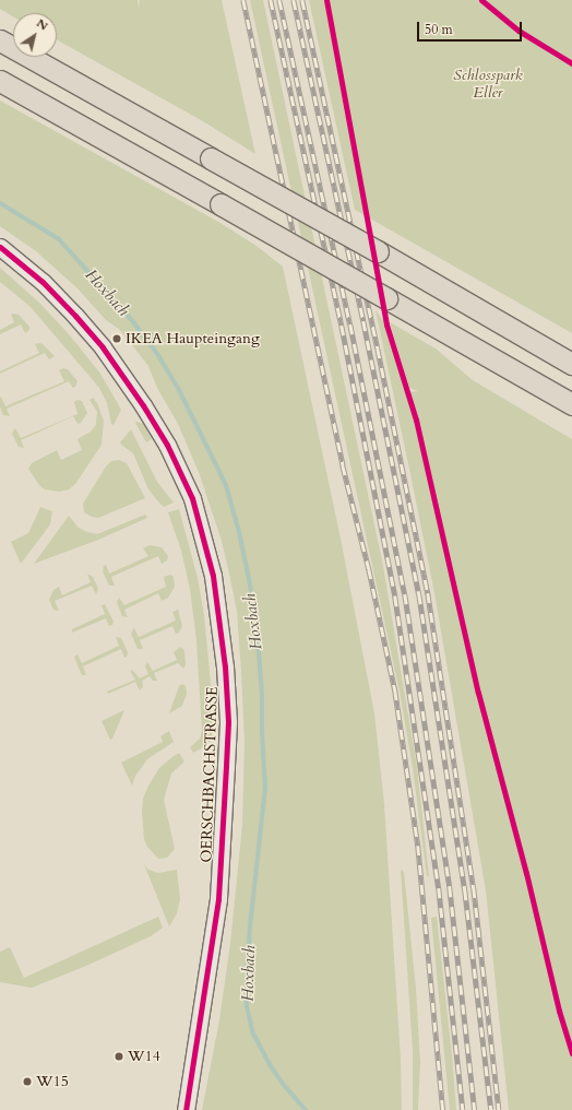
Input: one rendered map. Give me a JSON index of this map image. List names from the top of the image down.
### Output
{
  "streets": {
    "main road": ["OERSCHBACHSTRASSE"]
  },
  "water": ["Hoxbach"],
  "parks": ["Schlosspark Eller"],
  "places": ["IKEA Haupteingang", "W14", "W15"],
  "scale_bar": "50 m",
  "north": "top right"
}
